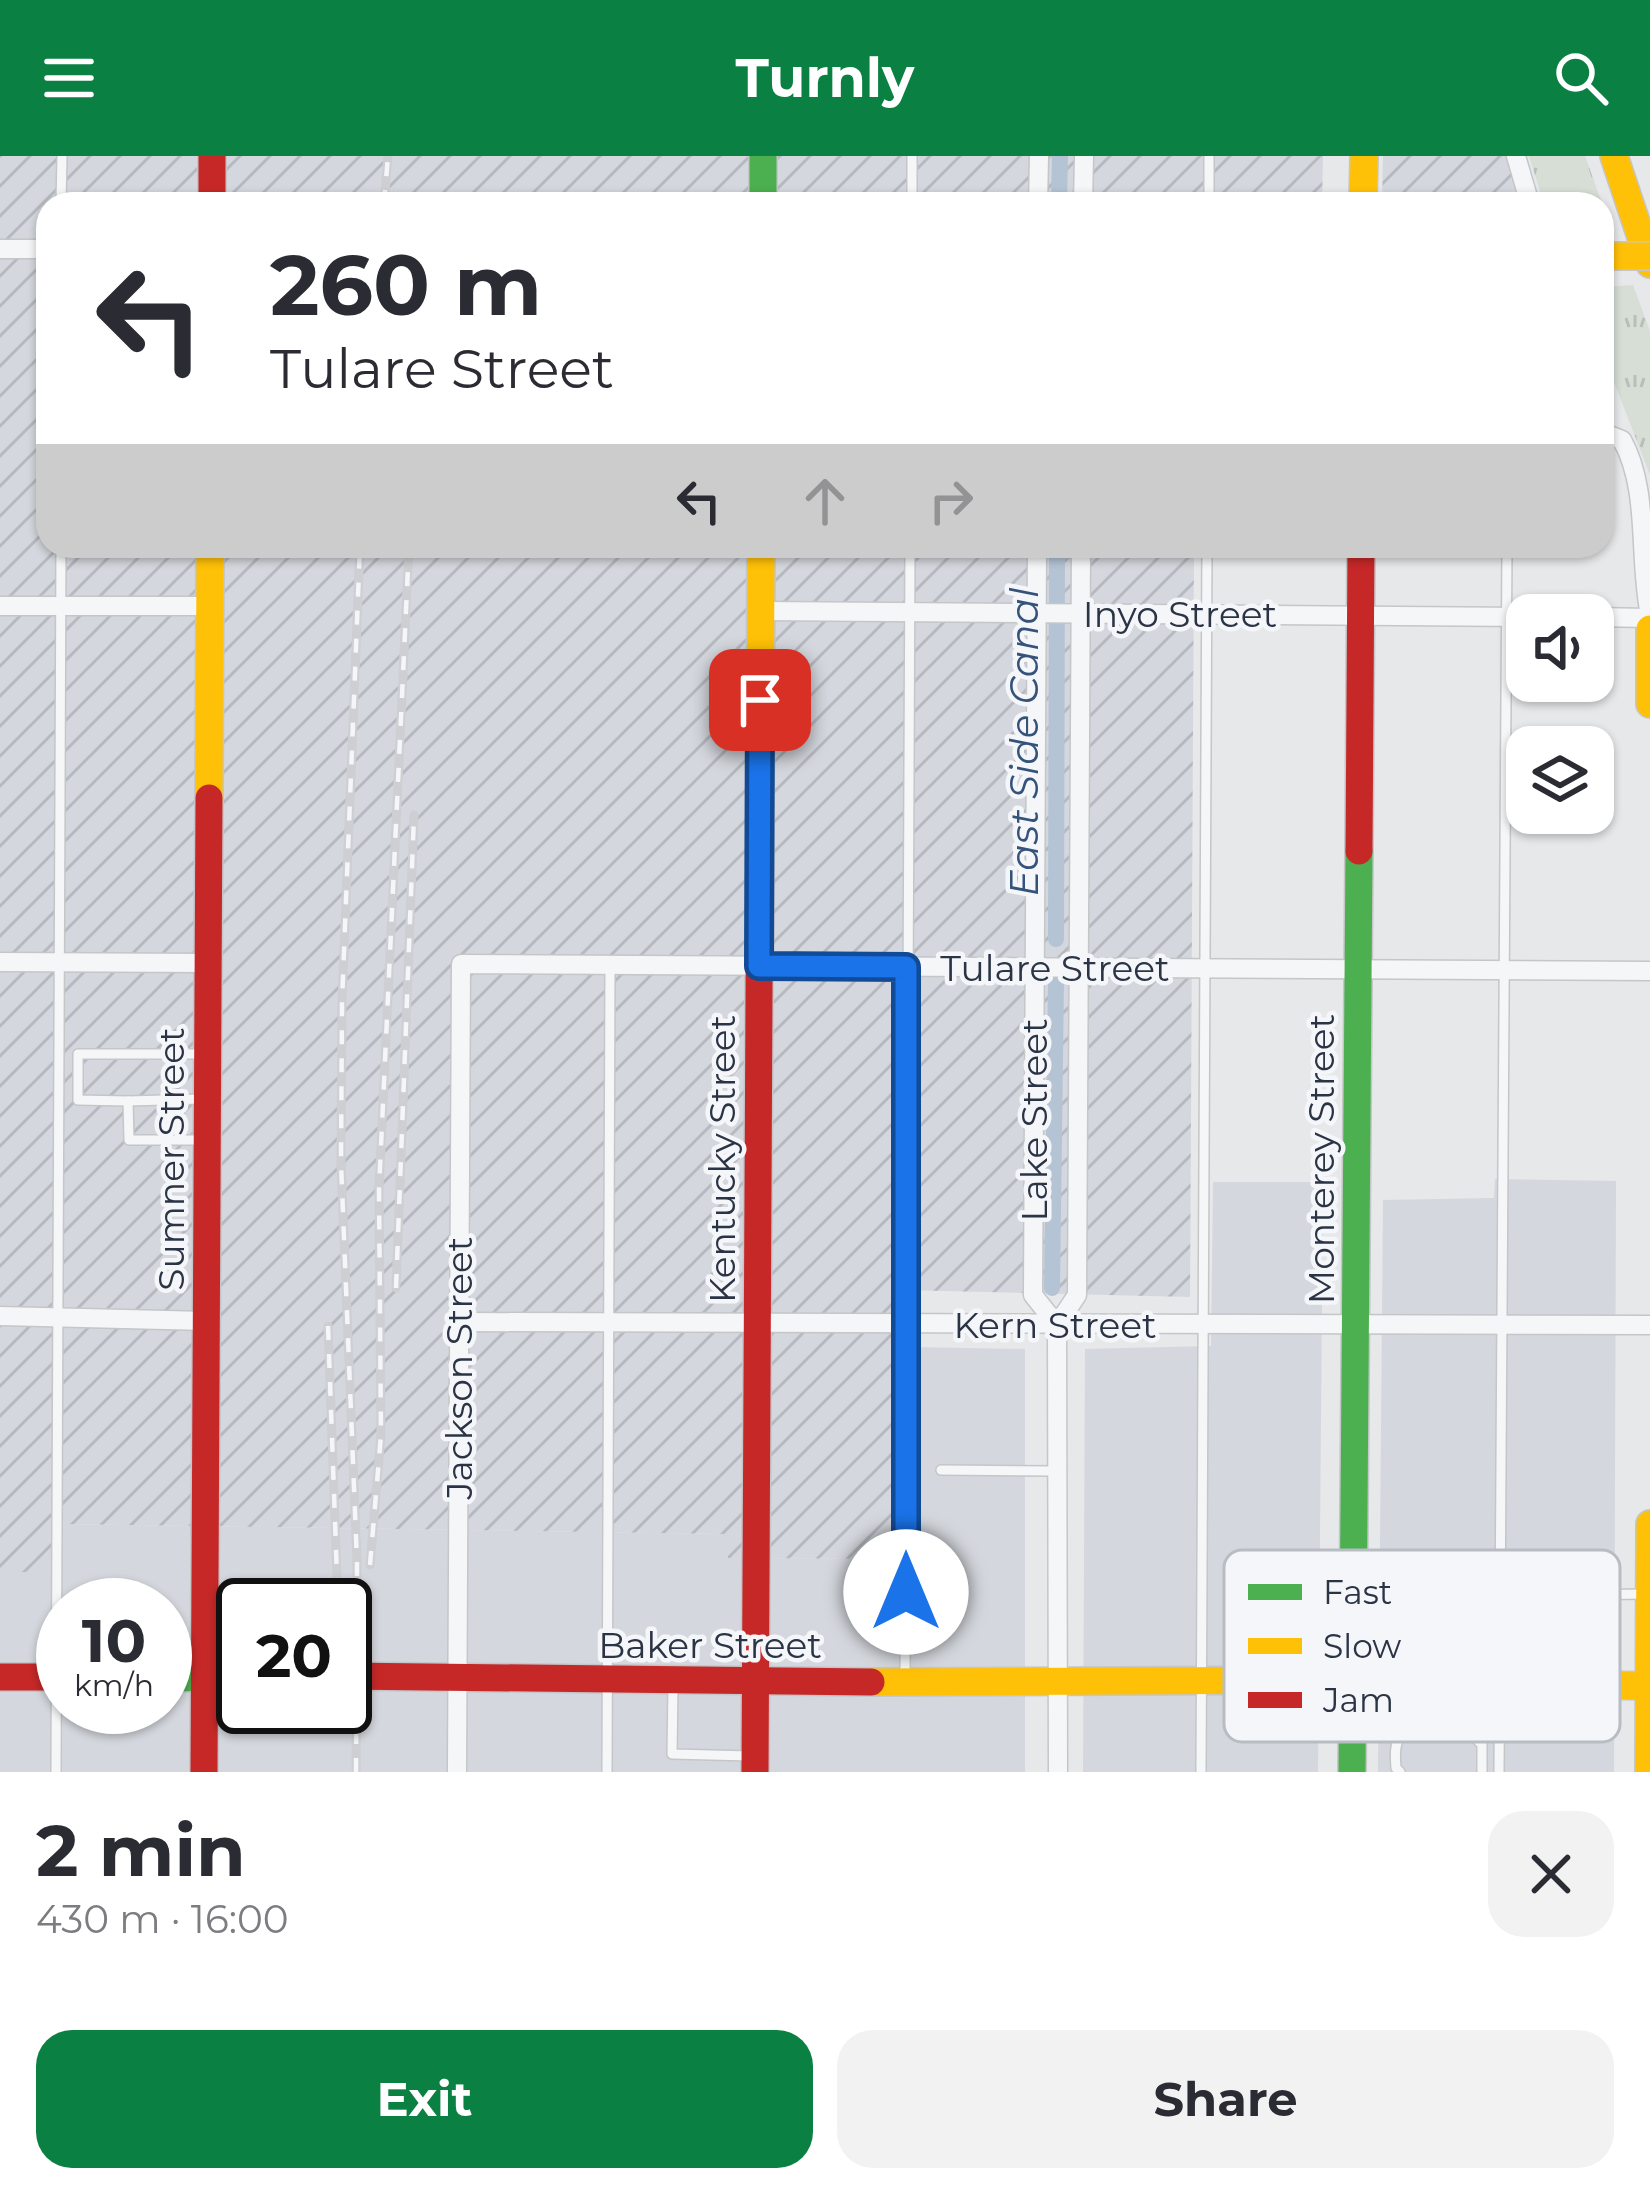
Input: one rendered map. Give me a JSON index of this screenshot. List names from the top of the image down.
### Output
{
  "streets": {
    "main road": [
      "Sumner Street",
      "Kentucky Street",
      "Monterey Street",
      "Baker Street"
    ],
    "street": [
      "Inyo Street",
      "Tulare Street",
      "Lake Street",
      "Kern Street",
      "Jackson Street"
    ]
  },
  "crossings": [
    ["Inyo Street", "Lake Street"],
    ["Inyo Street", "Kentucky Street"],
    ["Inyo Street", "Monterey Street"],
    ["Tulare Street", "Lake Street"],
    ["Tulare Street", "Kentucky Street"],
    ["Tulare Street", "Monterey Street"],
    ["Tulare Street", "Jackson Street"],
    ["Lake Street", "Kern Street"],
    ["Lake Street", "Baker Street"],
    ["Kentucky Street", "Kern Street"],
    ["Kentucky Street", "Baker Street"],
    ["Monterey Street", "Kern Street"],
    ["Kern Street", "Jackson Street"],
    ["Jackson Street", "Baker Street"]
  ],
  "water": ["East Side Canal"],
  "legend": ["Fast", "Slow", "Jam"],
  "page": {
    "header": "Turnly",
    "turn": ["260 m", "Tulare Street"],
    "speed": "10 km/h",
    "limit": "20",
    "heading": ["2 min", "430 m · 16:00"],
    "buttons": ["Exit", "Share"]
  }
}
